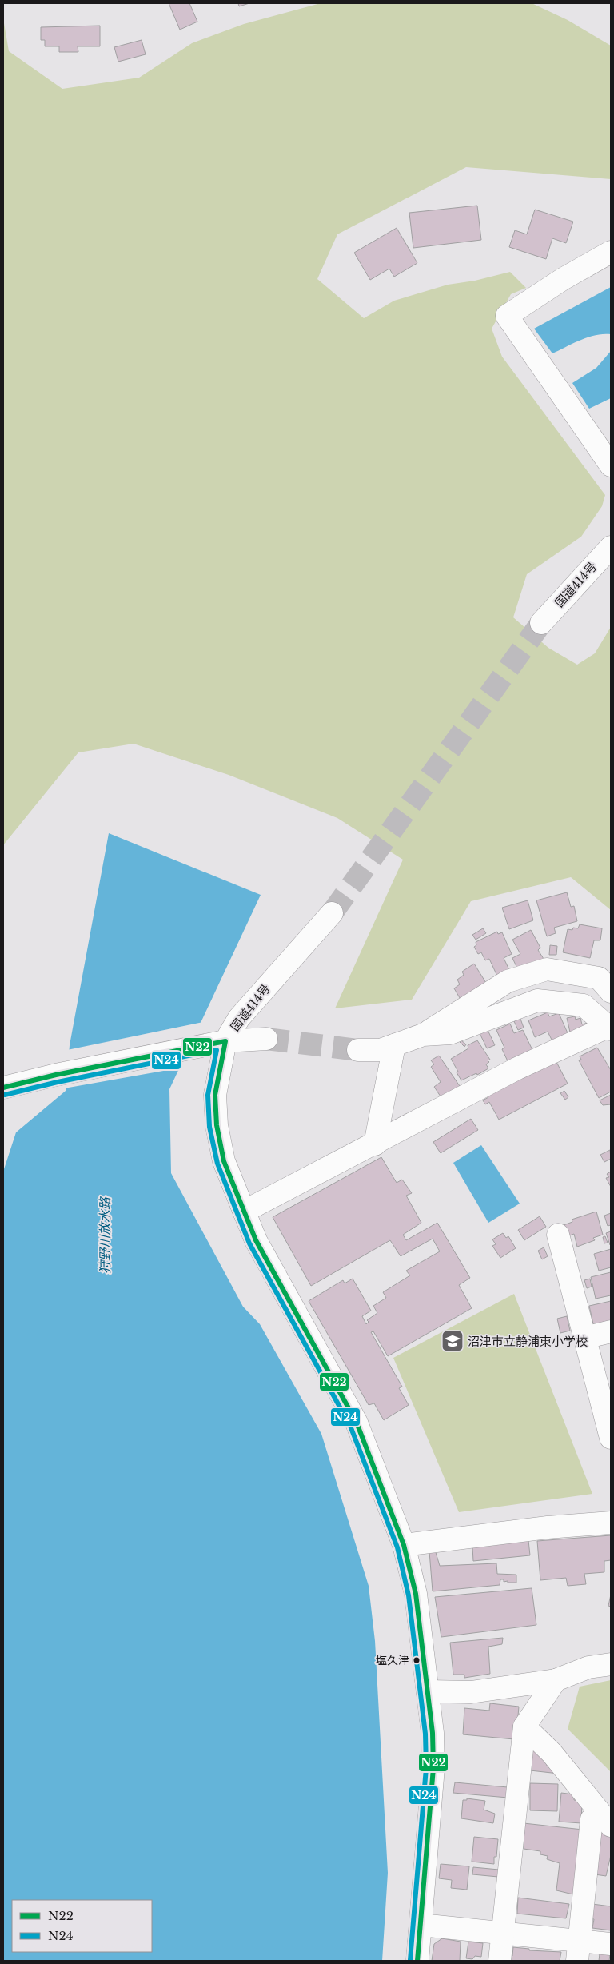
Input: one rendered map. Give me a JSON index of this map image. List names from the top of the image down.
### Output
{
  "streets": {
    "main road": ["国道414号"]
  },
  "water": ["狩野川放水路"],
  "places": {
    "school or university": ["沼津市立静浦東小学校"],
    "other": ["塩久津"]
  },
  "lines": ["transit line N22", "transit line N24"],
  "legend": ["N22", "N24"]
}
